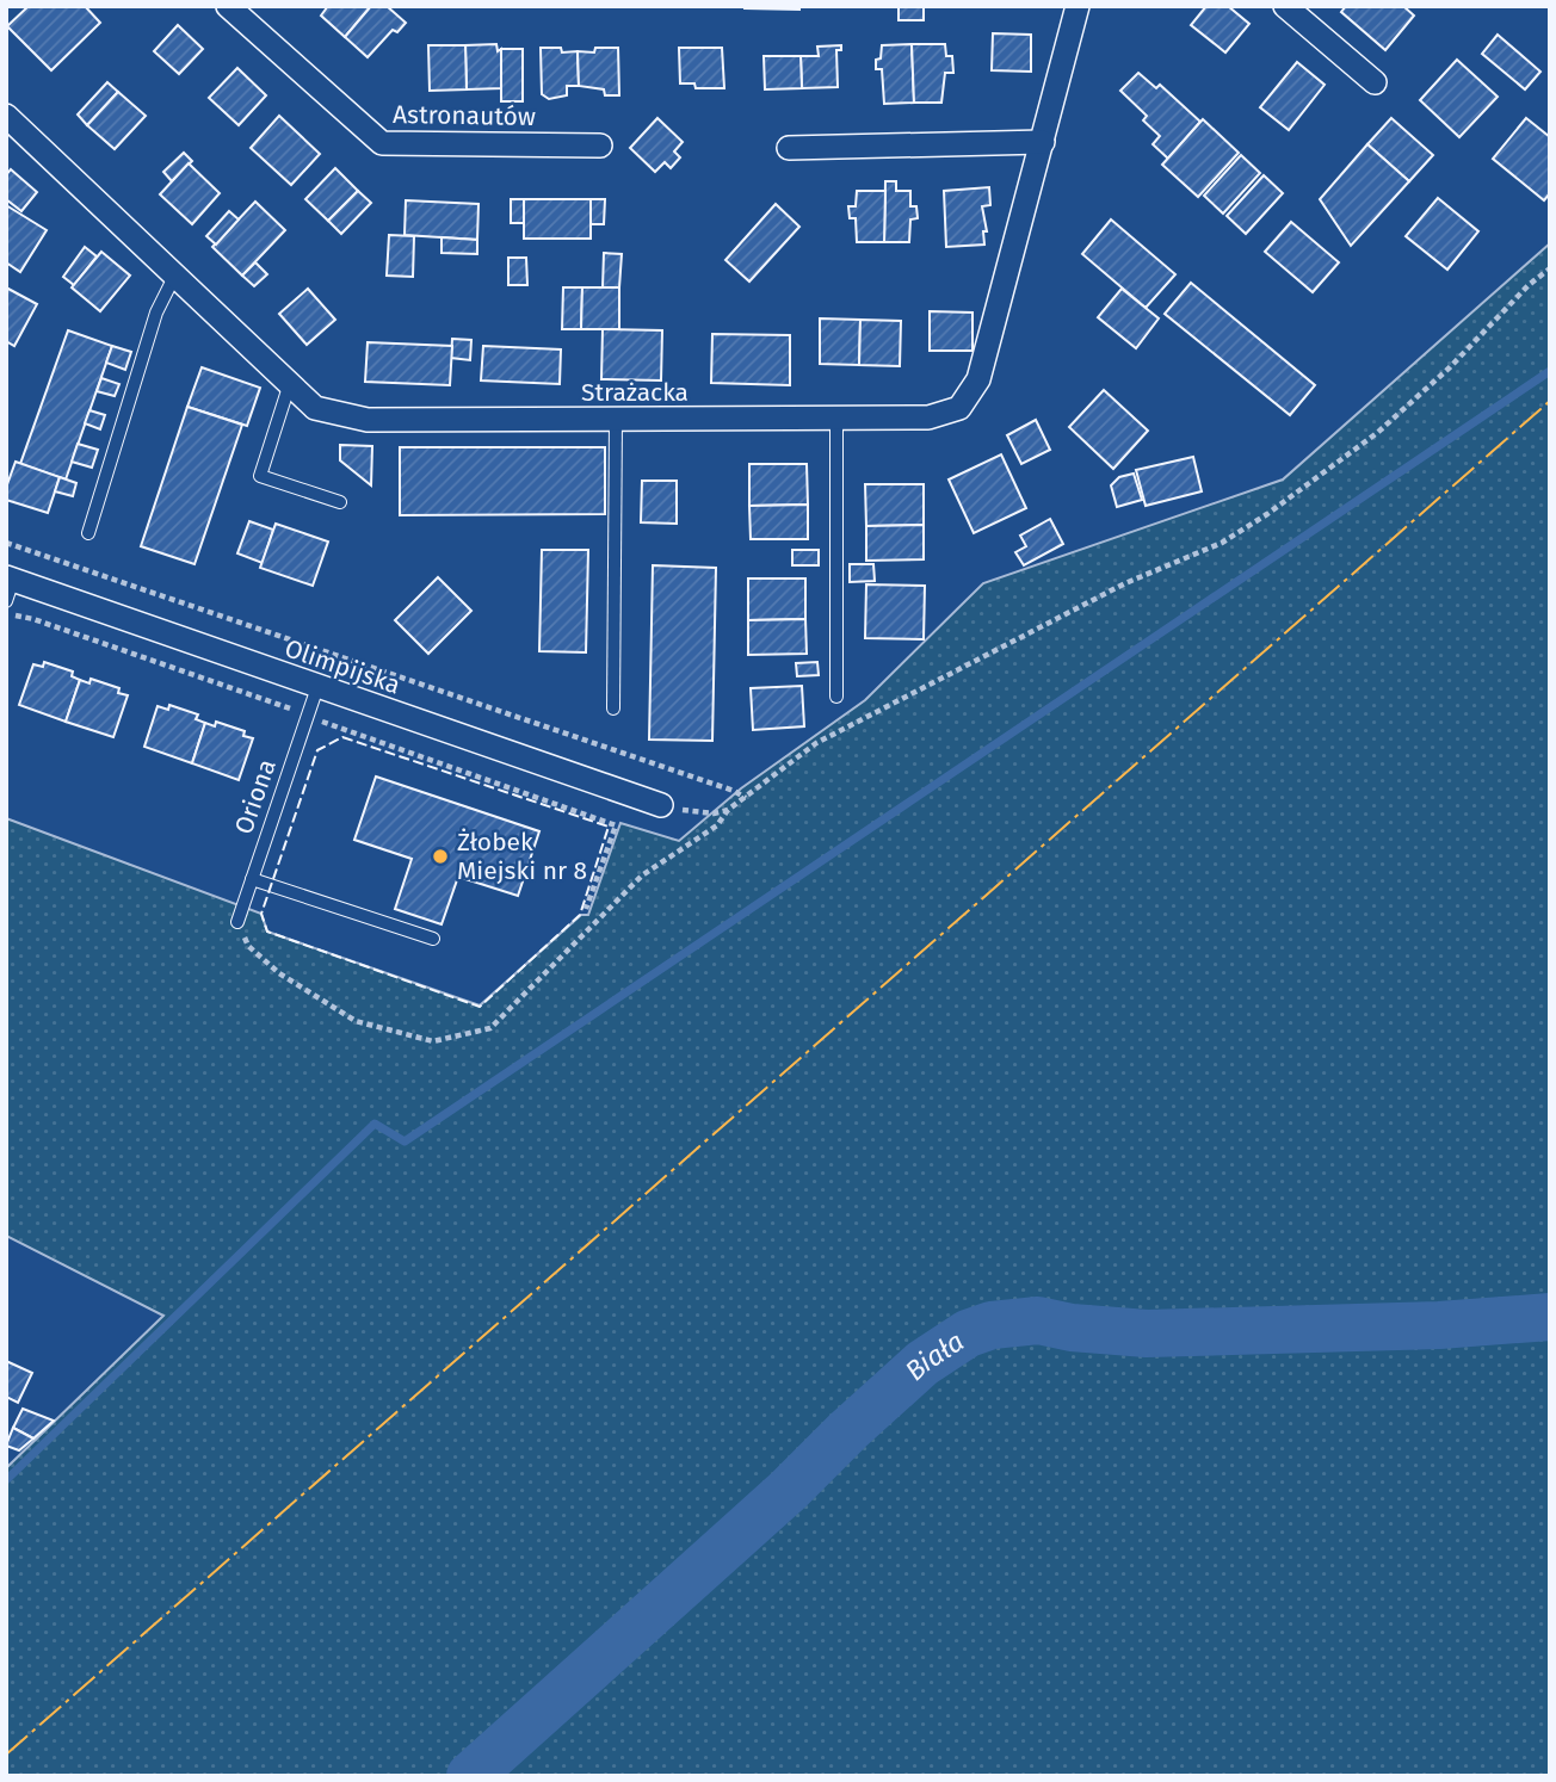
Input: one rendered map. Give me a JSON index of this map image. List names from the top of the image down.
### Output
{
  "streets": {
    "street": ["Astronautów", "Strażacka", "Olimpijska"],
    "lane": ["Oriona"]
  },
  "crossings": [
    ["Olimpijska", "Oriona"]
  ],
  "water": ["Biała"],
  "places": ["Żłobek Miejski nr 8"]
}
